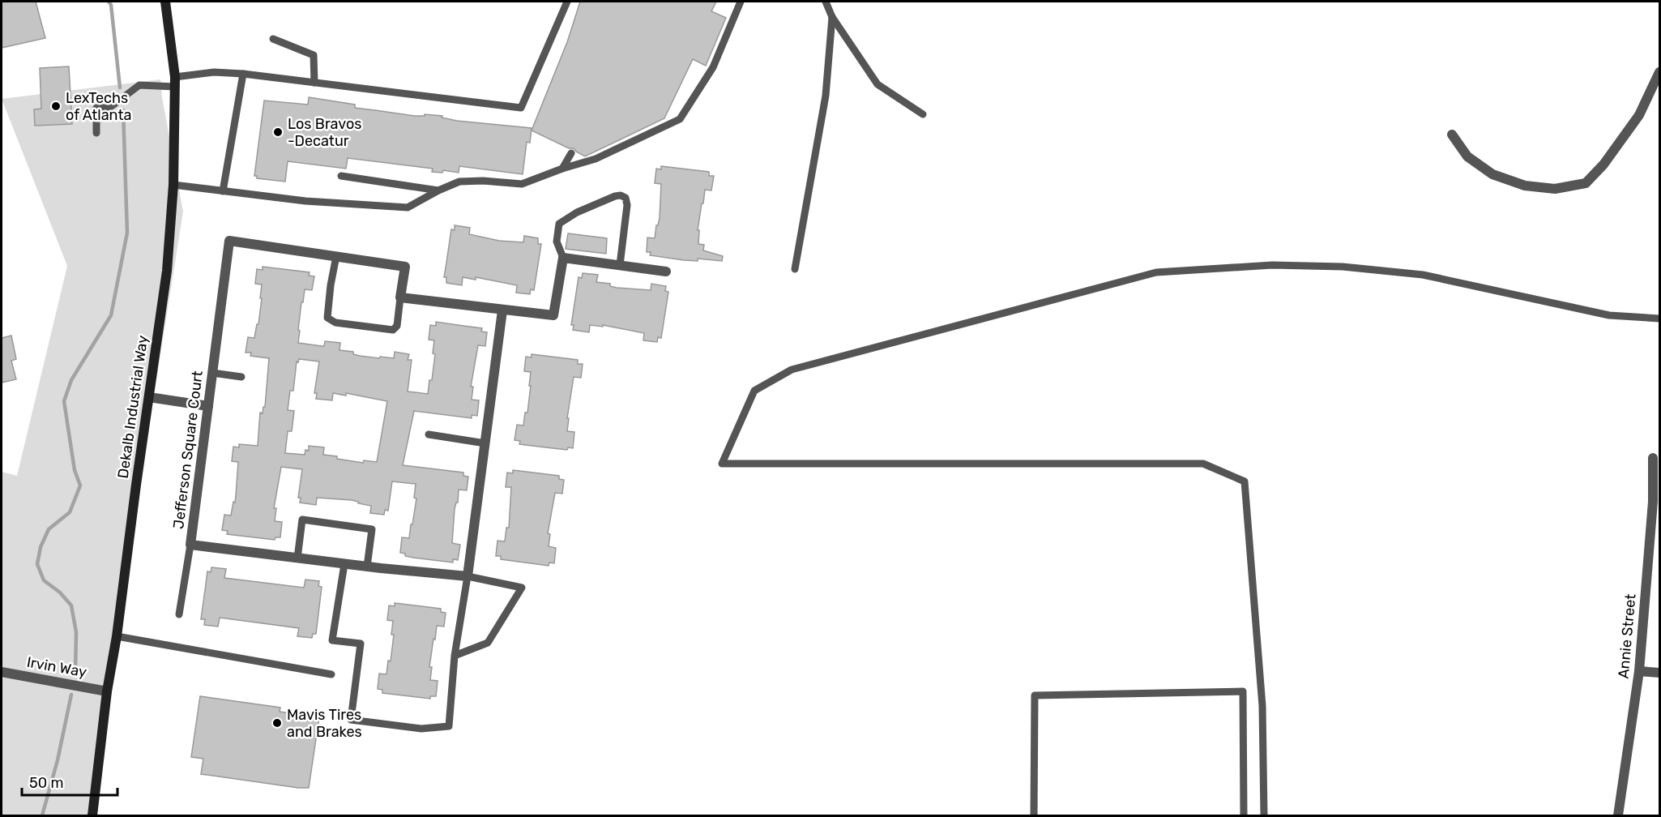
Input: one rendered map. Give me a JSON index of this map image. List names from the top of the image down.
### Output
{
  "streets": {
    "main road": ["Dekalb Industrial Way"],
    "street": ["Jefferson Square Court", "Annie Street", "Irvin Way"]
  },
  "crossings": [
    ["Dekalb Industrial Way", "Irvin Way"]
  ],
  "places": ["LexTechs of Atlanta", "Los Bravos -Decatur", "Mavis Tires and Brakes"],
  "scale_bar": "50 m"
}
